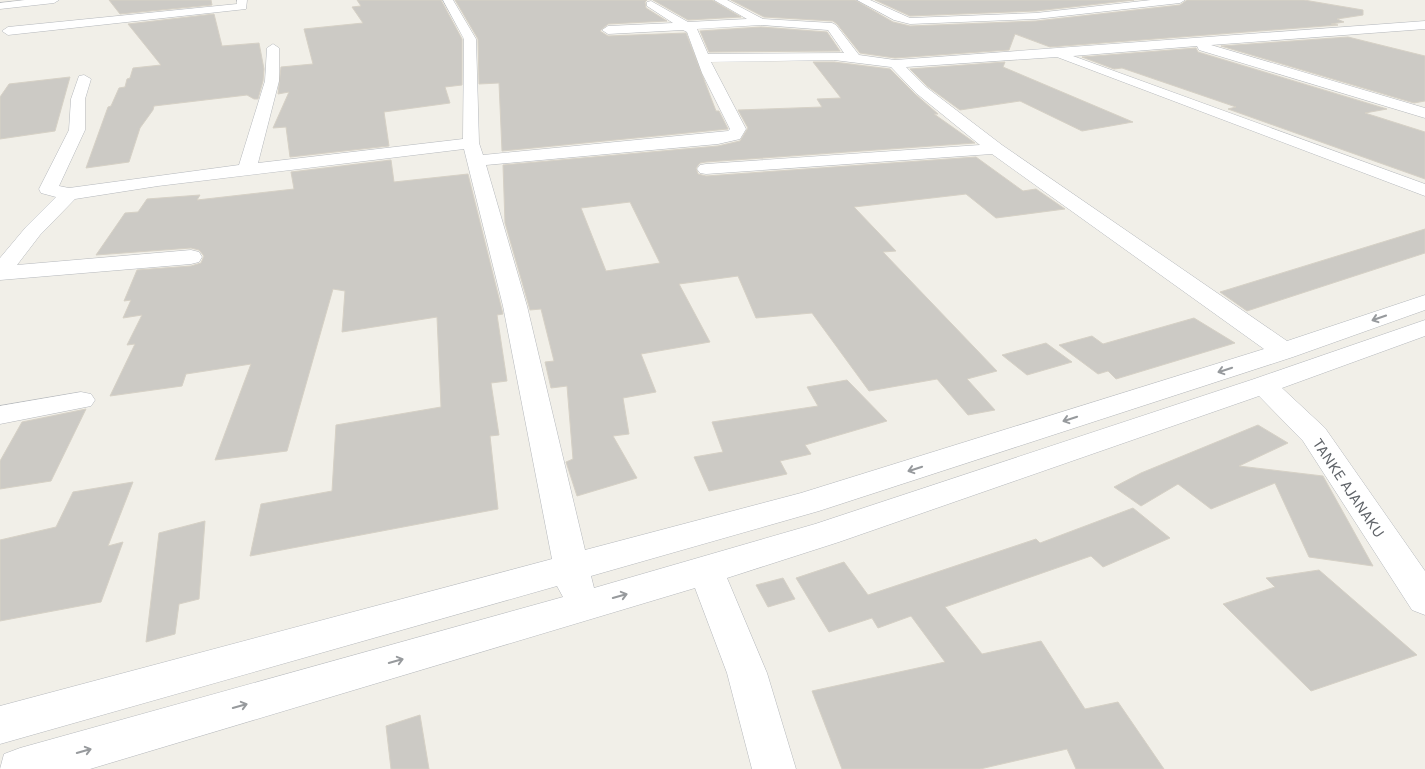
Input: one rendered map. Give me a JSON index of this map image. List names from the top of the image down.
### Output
{
  "streets": {
    "street": ["TANKE AJANAKU"]
  }
}
